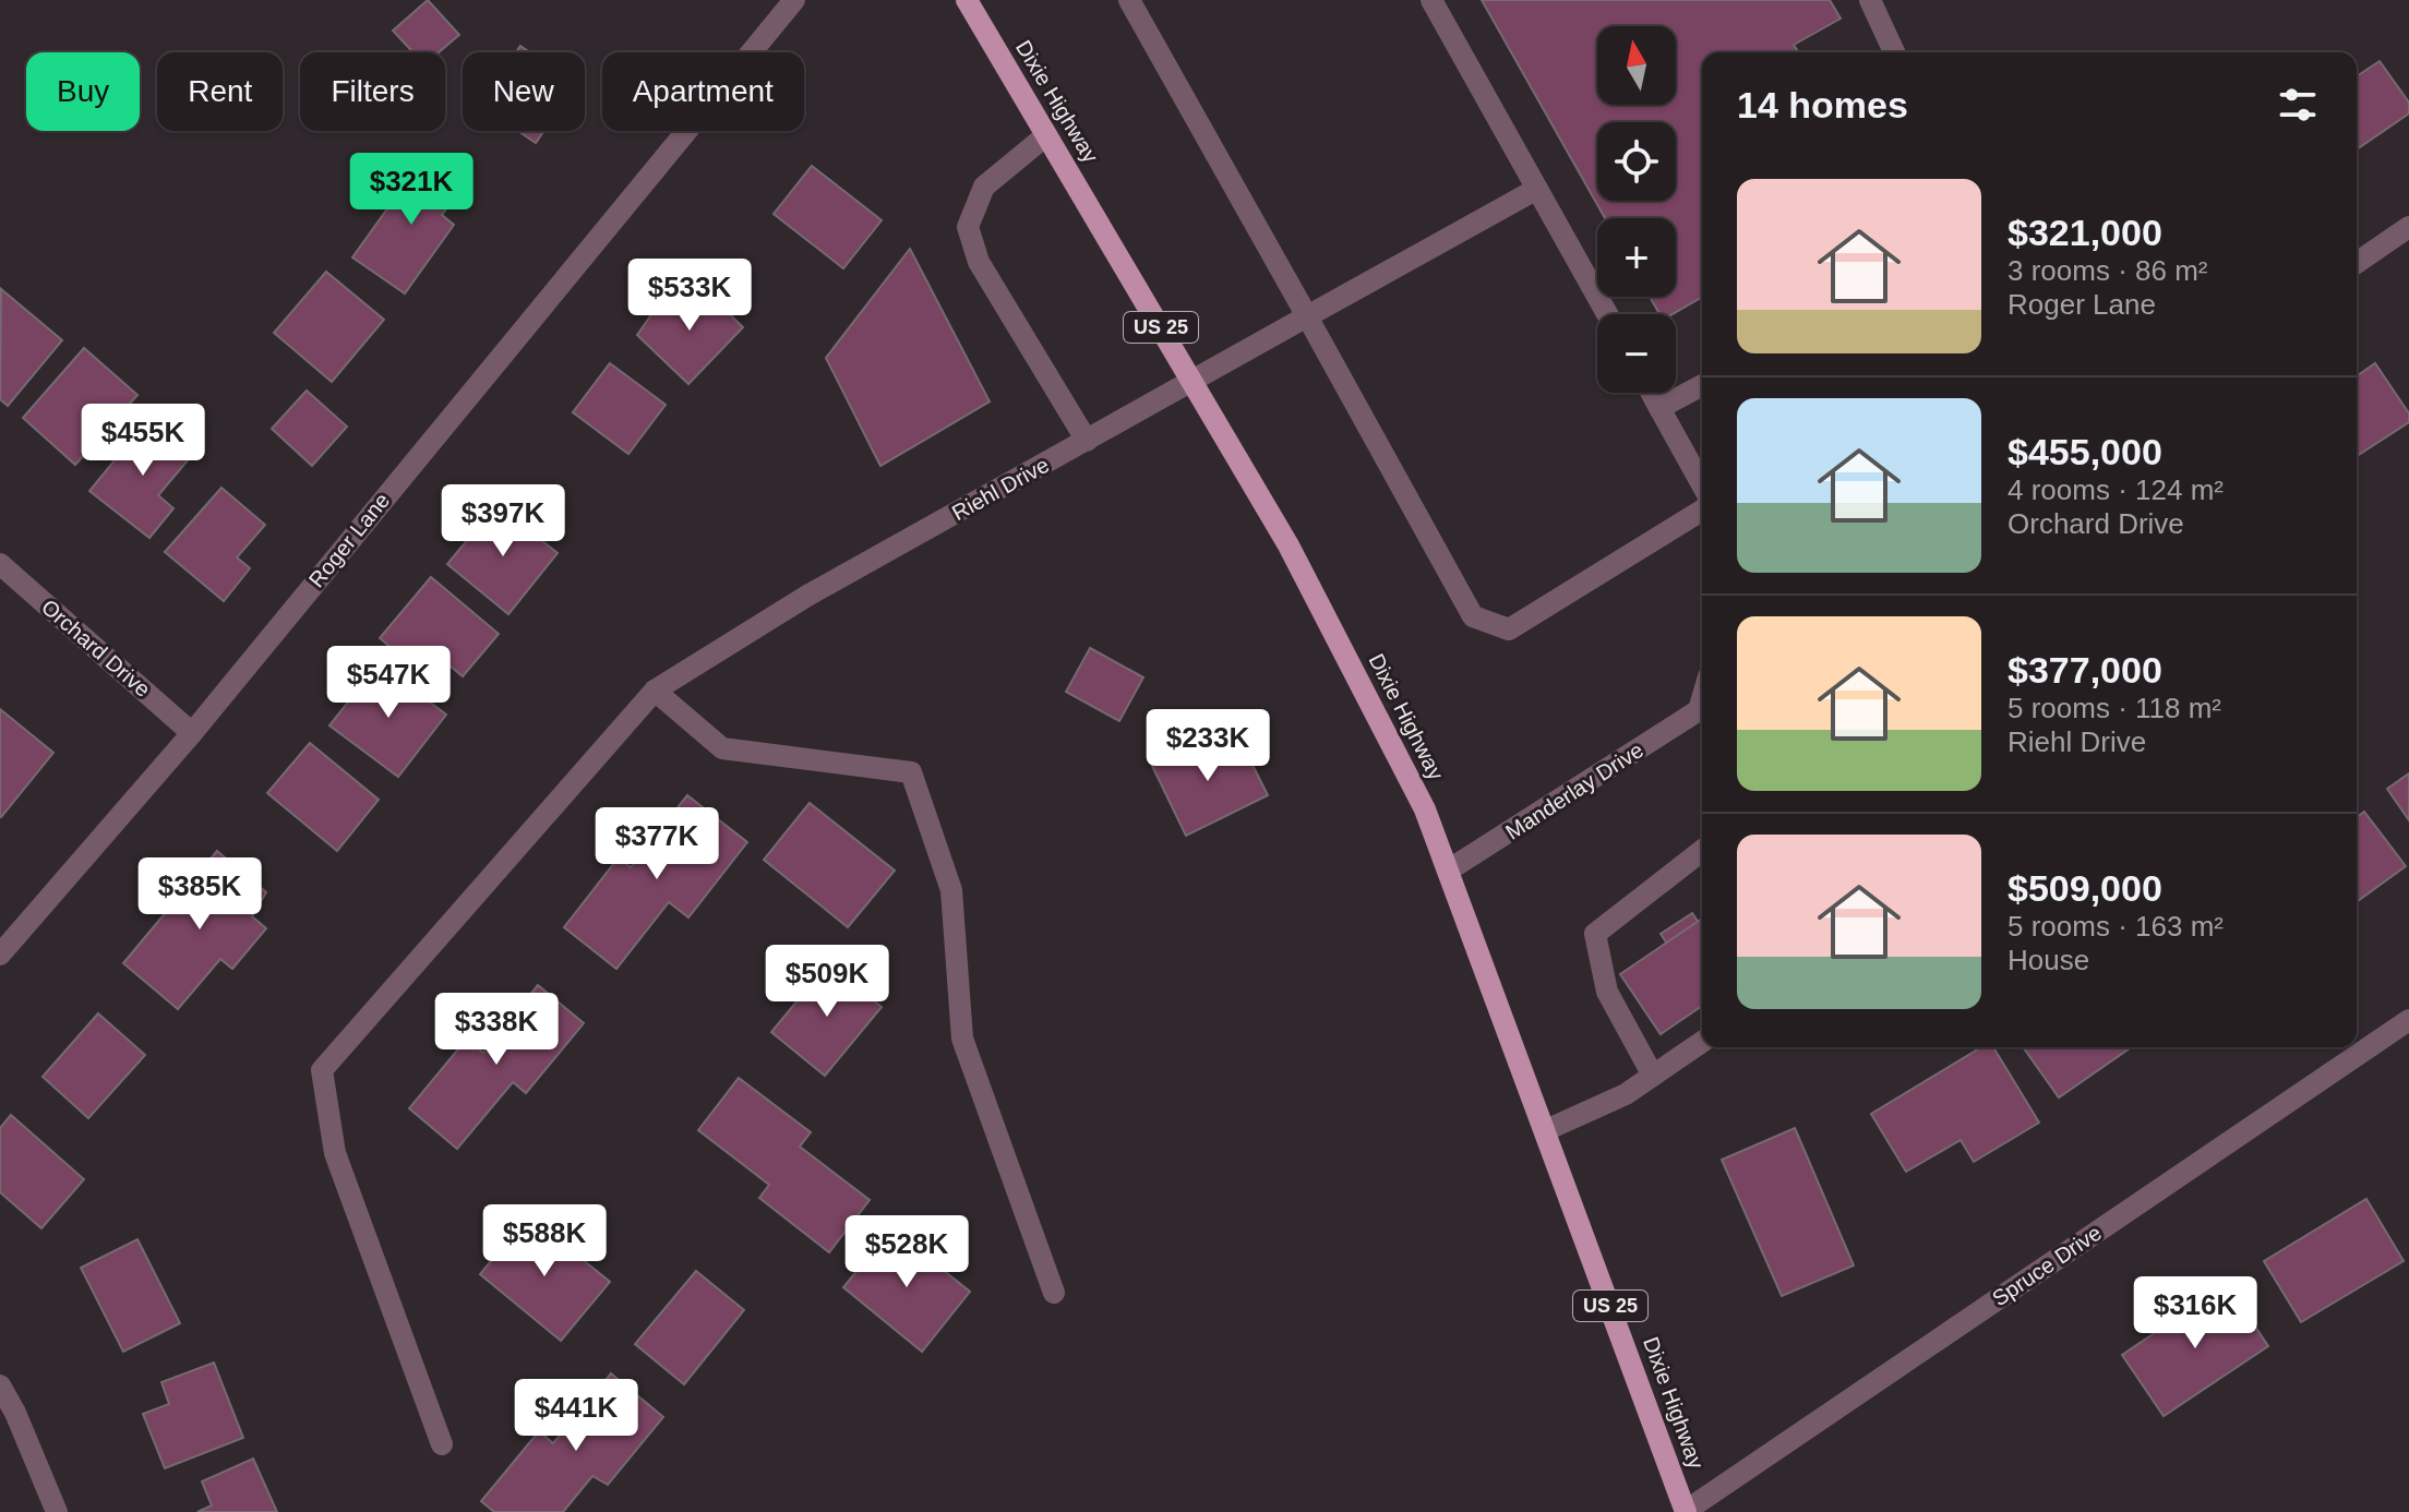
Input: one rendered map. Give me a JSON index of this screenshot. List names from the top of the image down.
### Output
{
  "streets": {
    "main road": ["Dixie Highway", "US 25"],
    "street": [
      "Riehl Drive",
      "Roger Lane",
      "Orchard Drive",
      "Manderlay Drive",
      "Spruce Drive"
    ]
  },
  "crossings": [
    ["Dixie Highway", "Riehl Drive"],
    ["Dixie Highway", "Manderlay Drive"],
    ["Dixie Highway", "Spruce Drive"],
    ["Roger Lane", "Orchard Drive"]
  ],
  "north": "top",
  "page": {
    "map_buttons": ["+", "−"],
    "chip": [
      "Buy",
      "Rent",
      "Filters",
      "New",
      "Apartment"
    ],
    "heading": "14 homes",
    "price": [
      "$321K",
      "$533K",
      "$455K",
      "$397K",
      "$547K",
      "$233K",
      "$377K",
      "$385K",
      "$509K",
      "$338K",
      "$588K",
      "$528K",
      "$316K",
      "$441K"
    ],
    "list": [
      {
        "name": "$321,000",
        "note": "3 rooms · 86 m² · Roger Lane"
      },
      {
        "name": "$455,000",
        "note": "4 rooms · 124 m² · Orchard Drive"
      },
      {
        "name": "$377,000",
        "note": "5 rooms · 118 m² · Riehl Drive"
      },
      {
        "name": "$509,000",
        "note": "5 rooms · 163 m² · House"
      }
    ]
  }
}
